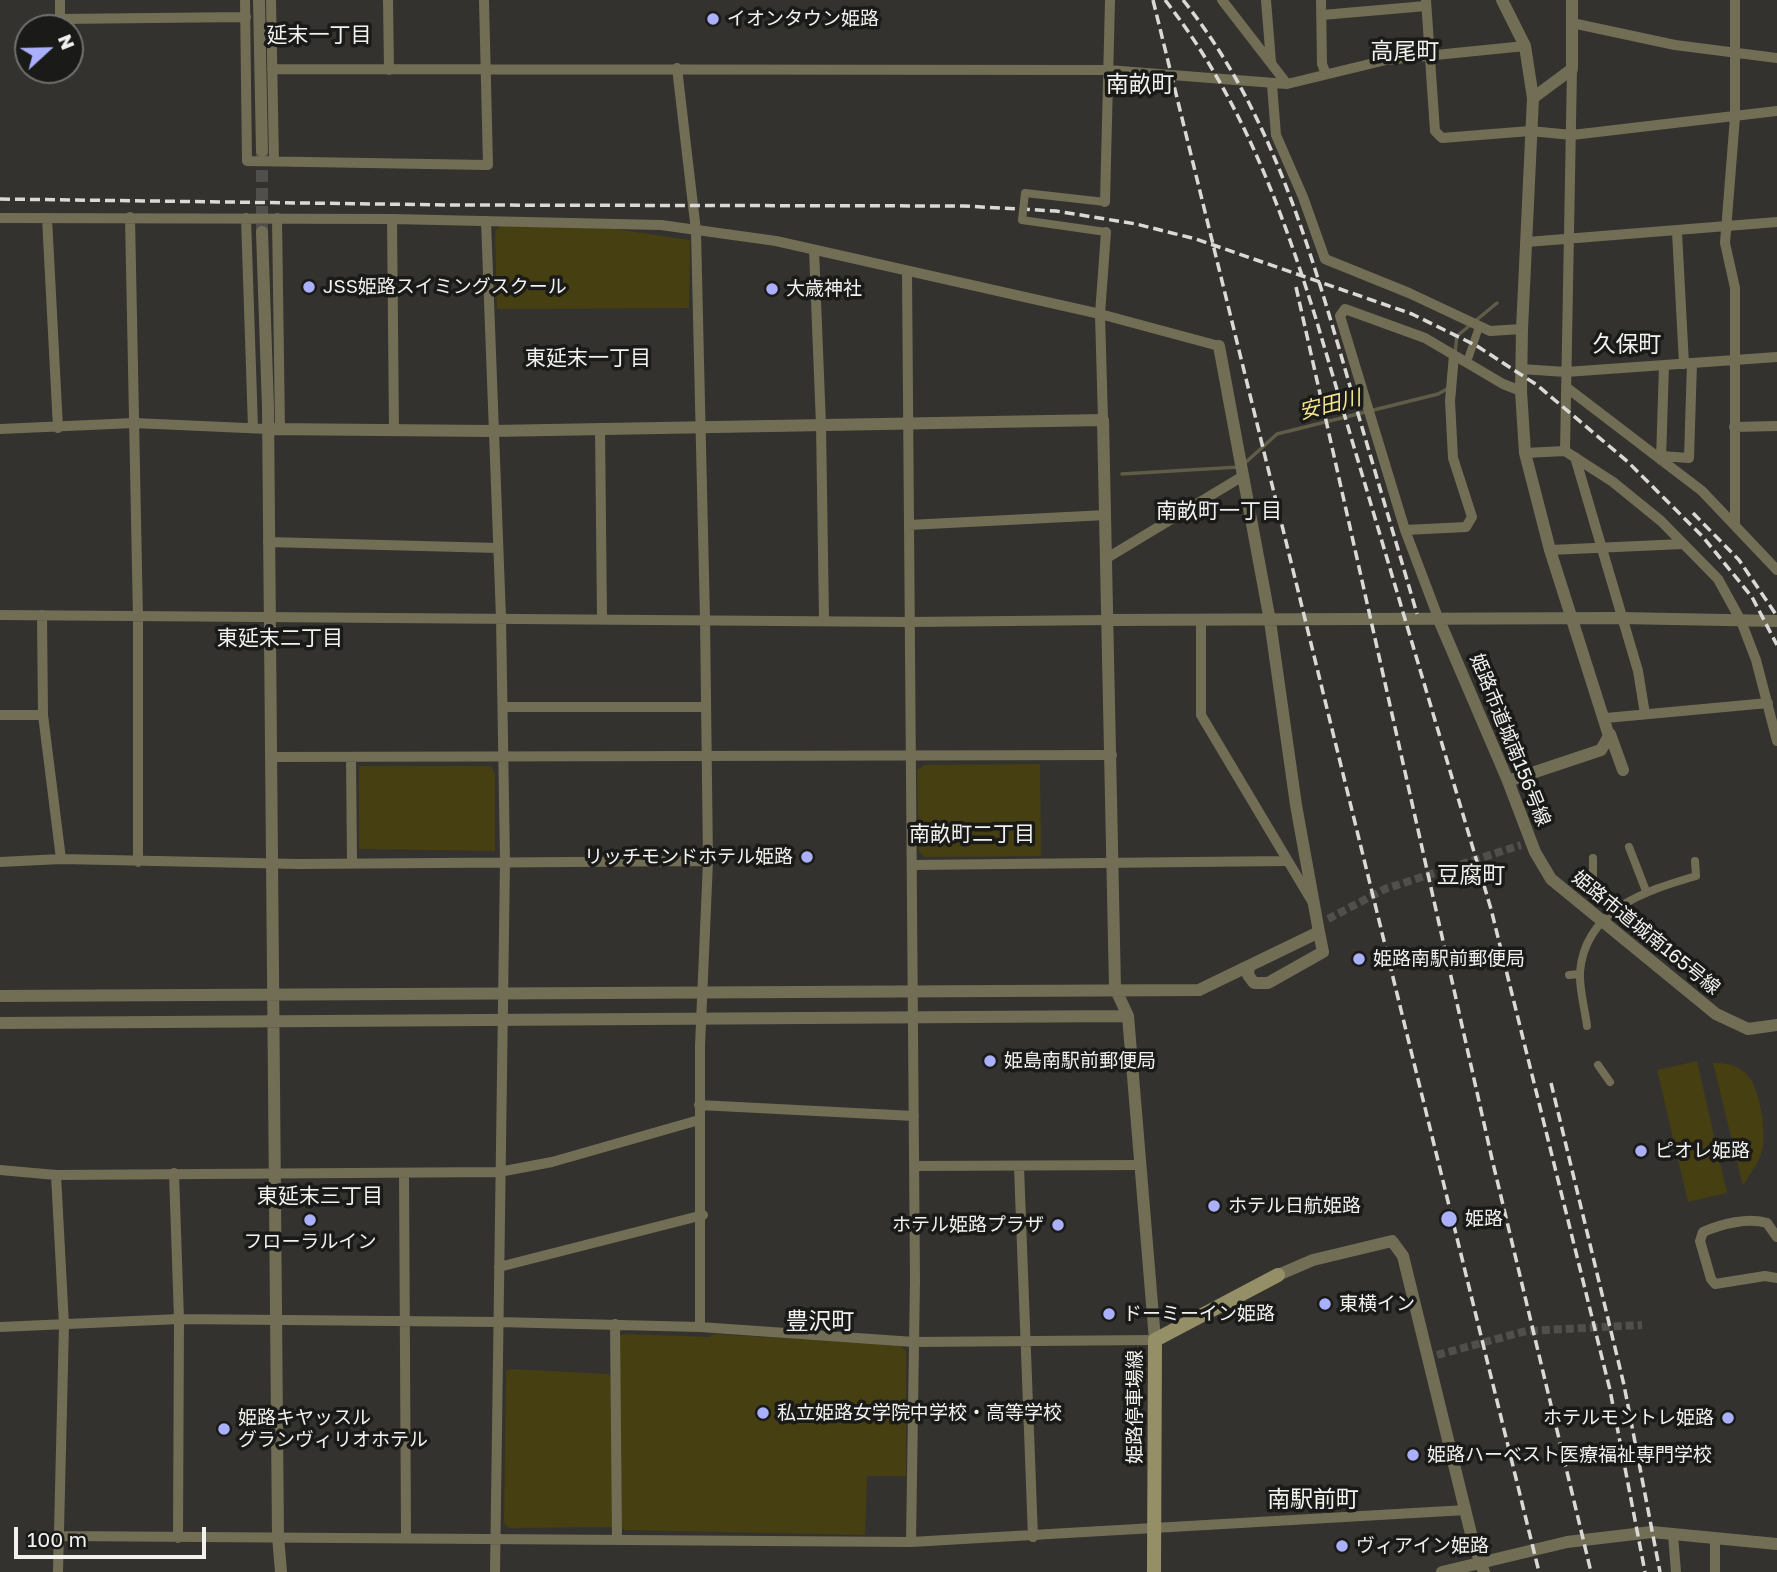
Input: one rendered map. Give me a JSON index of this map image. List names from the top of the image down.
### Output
{
  "streets": {
    "main road": ["姫路停車場線"],
    "street": ["姫路市道城南156号線", "姫路市道城南165号線"]
  },
  "crossings": [
    ["姫路市道城南156号線", "姫路市道城南165号線"]
  ],
  "districts": [
    "延末一丁目",
    "高尾町",
    "南畝町",
    "久保町",
    "東延末一丁目",
    "南畝町一丁目",
    "東延末二丁目",
    "南畝町二丁目",
    "豆腐町",
    "東延末三丁目",
    "豊沢町",
    "南駅前町"
  ],
  "water": ["安田川"],
  "places": [
    "イオンタウン姫路",
    "JSS姫路スイミングスクール",
    "大歳神社",
    "リッチモンドホテル姫路",
    "姫路南駅前郵便局",
    "姫島南駅前郵便局",
    "ピオレ姫路",
    "ホテル日航姫路",
    "姫路",
    "フローラルイン",
    "ホテル姫路プラザ",
    "東横イン",
    "ドーミーイン姫路",
    "私立姫路女学院中学校・高等学校",
    "ホテルモントレ姫路",
    "姫路キヤッスル グランヴィリオホテル",
    "姫路ハーベスト医療福祉専門学校",
    "ヴィアイン姫路"
  ],
  "scale_bar": "100 m",
  "north": "right"
}
